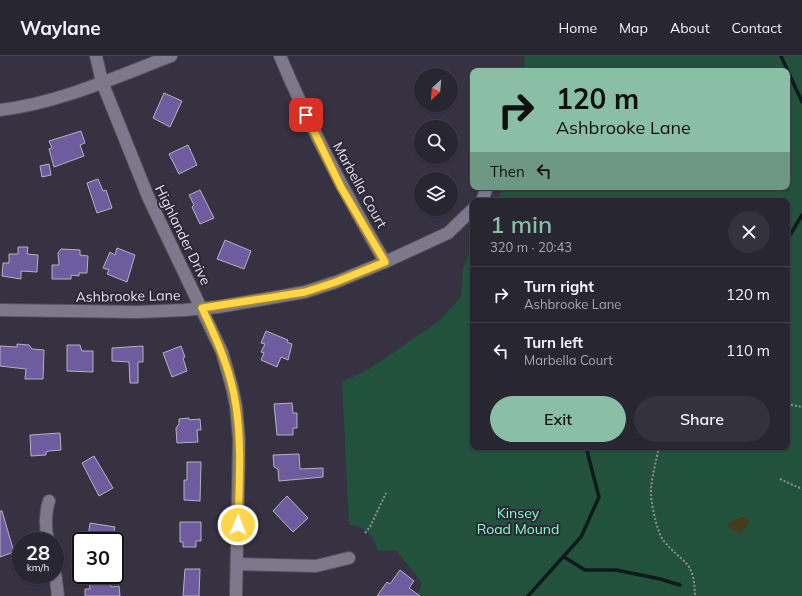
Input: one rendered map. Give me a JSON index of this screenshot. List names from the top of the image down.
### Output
{
  "streets": {
    "street": ["Marbella Court", "Highlander Drive", "Ashbrooke Lane"]
  },
  "crossings": [
    ["Marbella Court", "Ashbrooke Lane"],
    ["Highlander Drive", "Ashbrooke Lane"]
  ],
  "parks": ["Kinsey Road Mound"],
  "north": "bottom left",
  "page": {
    "header": "Waylane",
    "nav": [
      "Home",
      "Map",
      "About",
      "Contact"
    ],
    "turn": ["120 m", "Ashbrooke Lane"],
    "then": "Then",
    "heading": ["1 min", "320 m · 20:43"],
    "list": [
      {
        "name": "Turn right",
        "note": "Ashbrooke Lane",
        "value": "120 m"
      },
      {
        "name": "Turn left",
        "note": "Marbella Court",
        "value": "110 m"
      }
    ],
    "buttons": ["Exit", "Share"],
    "speed": "28 km/h",
    "limit": "30"
  }
}
